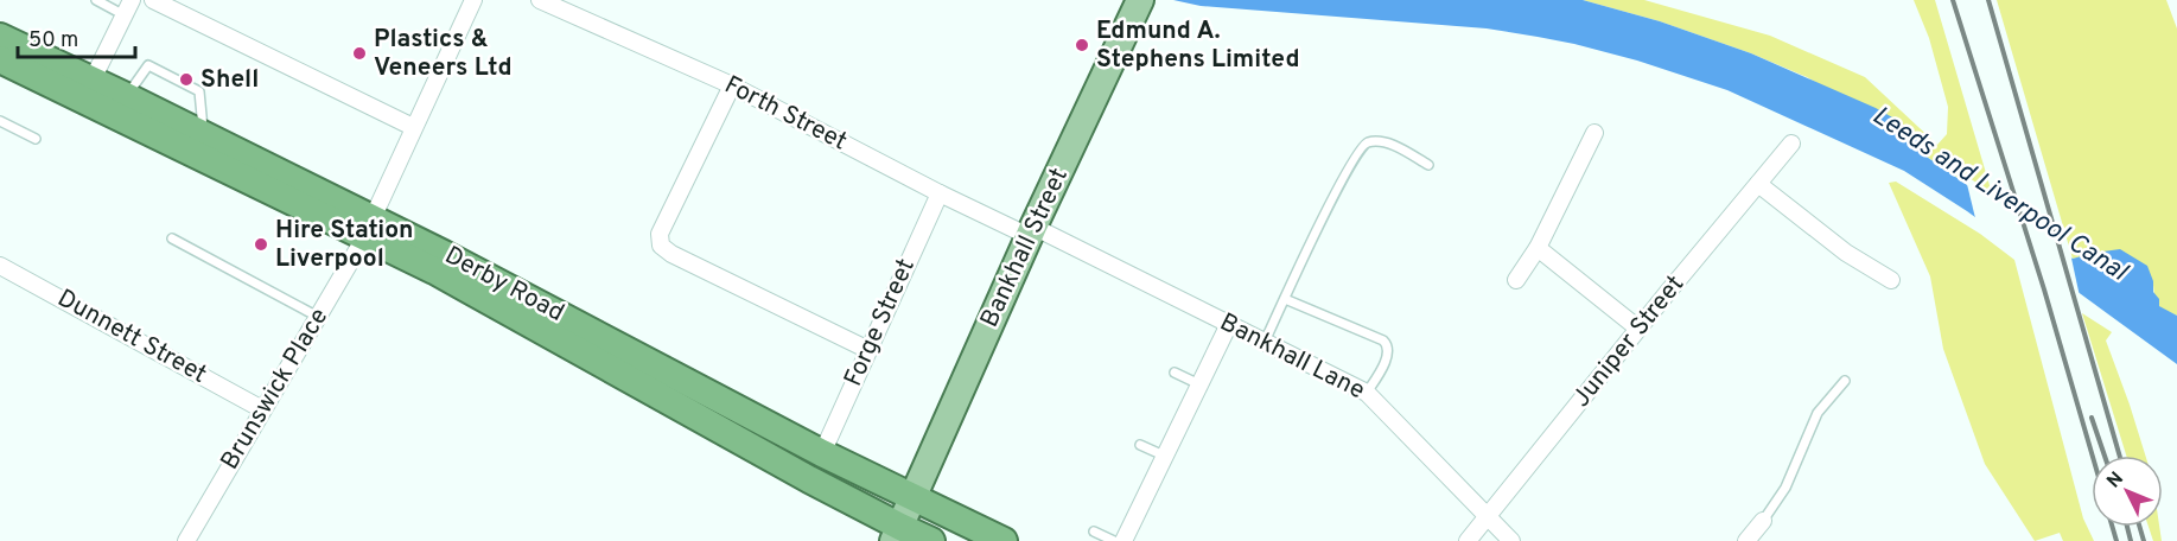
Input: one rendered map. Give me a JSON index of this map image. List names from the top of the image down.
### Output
{
  "streets": {
    "highway": ["Derby Road"],
    "main road": ["Bankhall Street"],
    "street": [
      "Forth Street",
      "Forge Street",
      "Dunnett Street",
      "Juniper Street",
      "Bankhall Lane",
      "Brunswick Place"
    ]
  },
  "crossings": [
    ["Forth Street", "Bankhall Street"],
    ["Forth Street", "Forge Street"],
    ["Forth Street", "Bankhall Lane"],
    ["Bankhall Street", "Derby Road"],
    ["Bankhall Street", "Bankhall Lane"],
    ["Derby Road", "Forge Street"],
    ["Derby Road", "Brunswick Place"],
    ["Dunnett Street", "Brunswick Place"],
    ["Juniper Street", "Bankhall Lane"]
  ],
  "water": ["Leeds and Liverpool Canal"],
  "places": [
    "Edmund A. Stephens Limited",
    "Plastics & Veneers Ltd",
    "Shell",
    "Hire Station Liverpool"
  ],
  "scale_bar": "50 m",
  "north": "top left"
}
